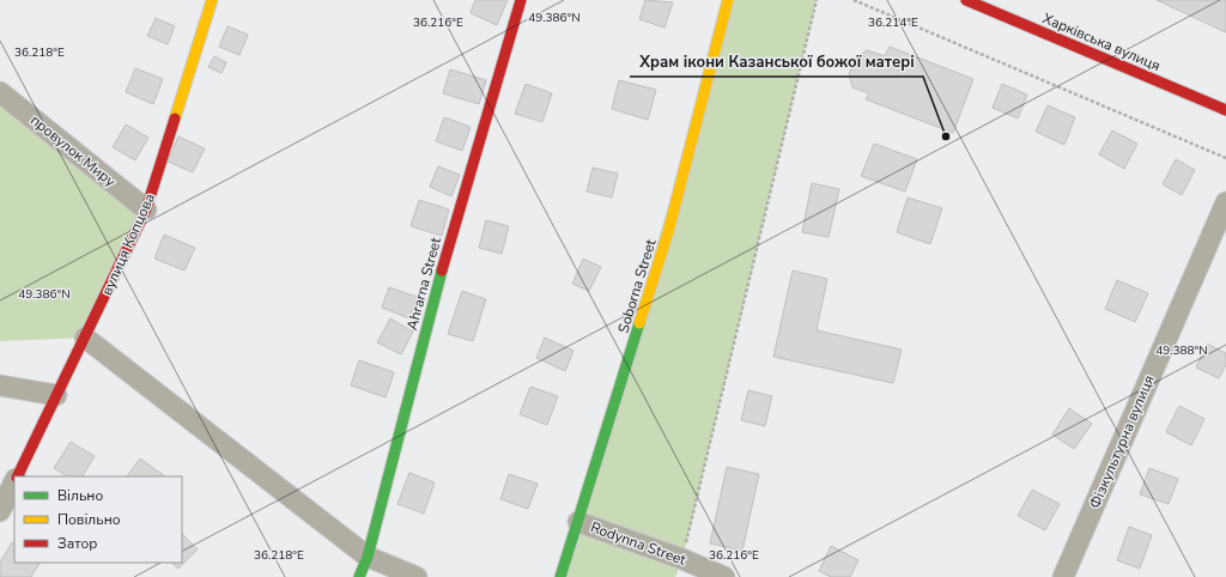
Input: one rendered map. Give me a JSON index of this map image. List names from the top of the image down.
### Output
{
  "streets": {
    "street": [
      "Харківська вулиця",
      "провулок Миру",
      "вулиця Копцова",
      "Ahrarna Street",
      "Soborna Street",
      "Фізкультурна вулиця",
      "Rodynna Street"
    ]
  },
  "crossings": [
    ["провулок Миру", "вулиця Копцова"],
    ["Soborna Street", "Rodynna Street"]
  ],
  "places": ["Храм ікони Казанської божої матері"],
  "legend": ["Вільно", "Повільно", "Затор"],
  "coordinates": [
    "49.386°N",
    "36.216°E",
    "36.214°E",
    "36.218°E",
    "49.388°N"
  ]
}
